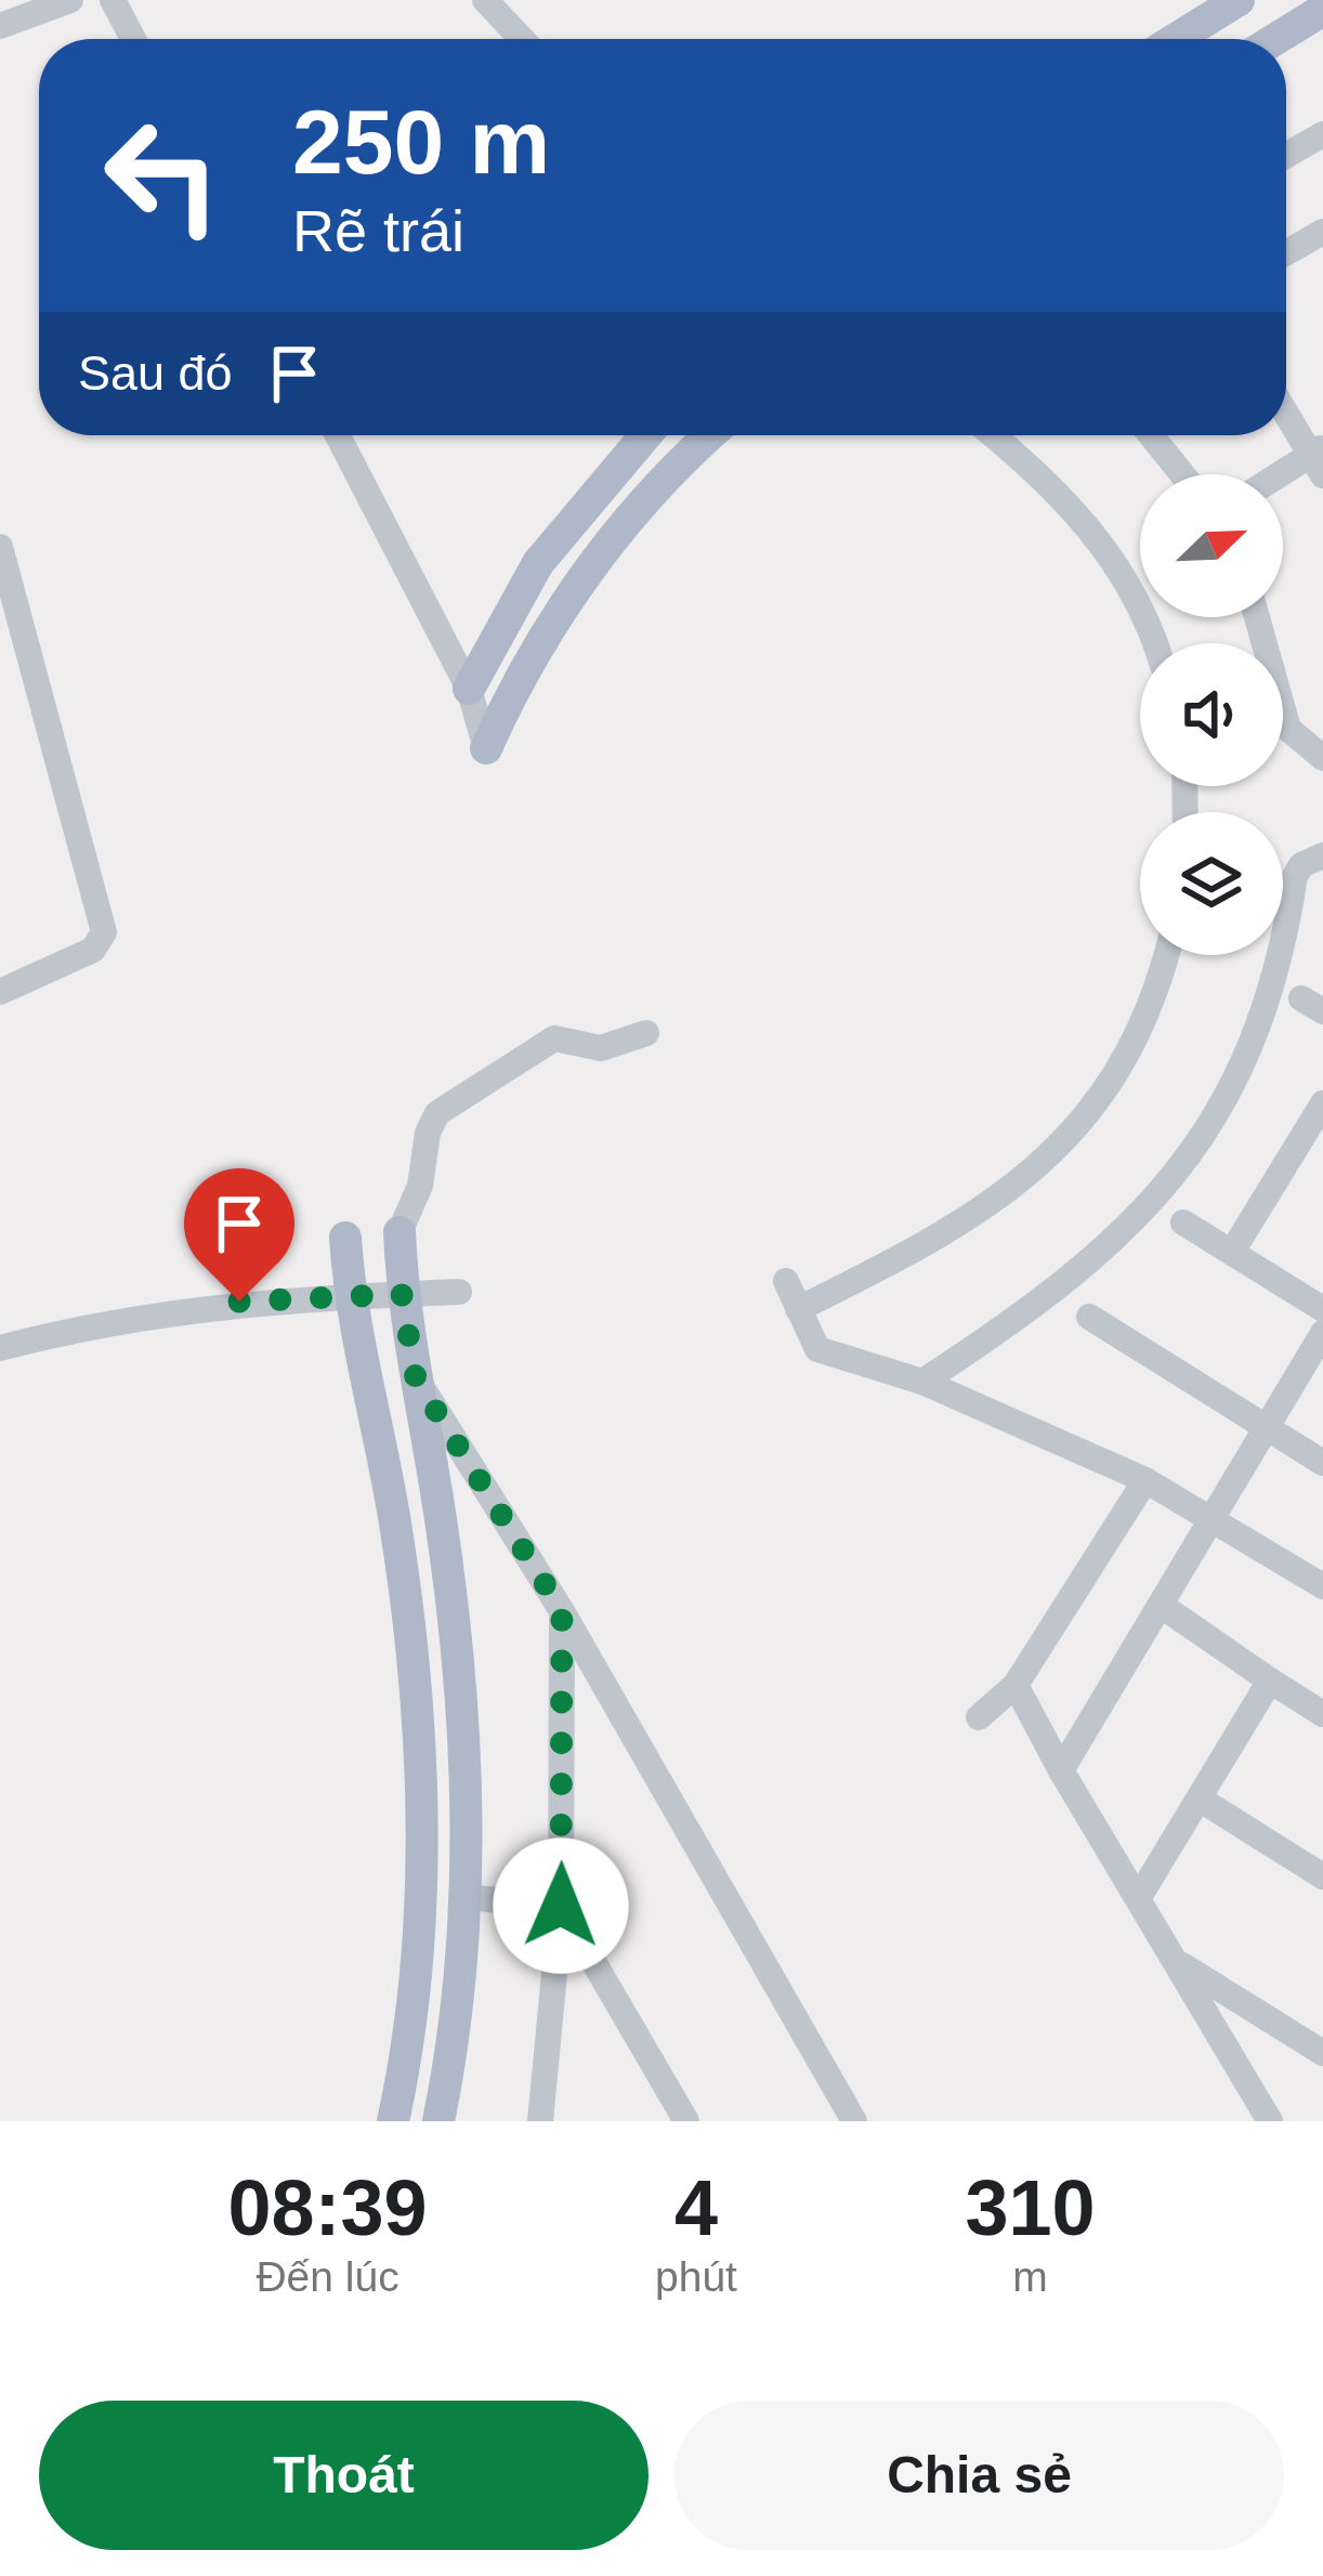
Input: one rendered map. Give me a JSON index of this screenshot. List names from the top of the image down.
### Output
{
  "north": "top right",
  "page": {
    "turn": ["250 m", "Rẽ trái"],
    "then": "Sau đó",
    "eta": [
      "08:39",
      "Đến lúc",
      "4",
      "phút",
      "310",
      "m"
    ],
    "buttons": ["Thoát", "Chia sẻ"]
  }
}
